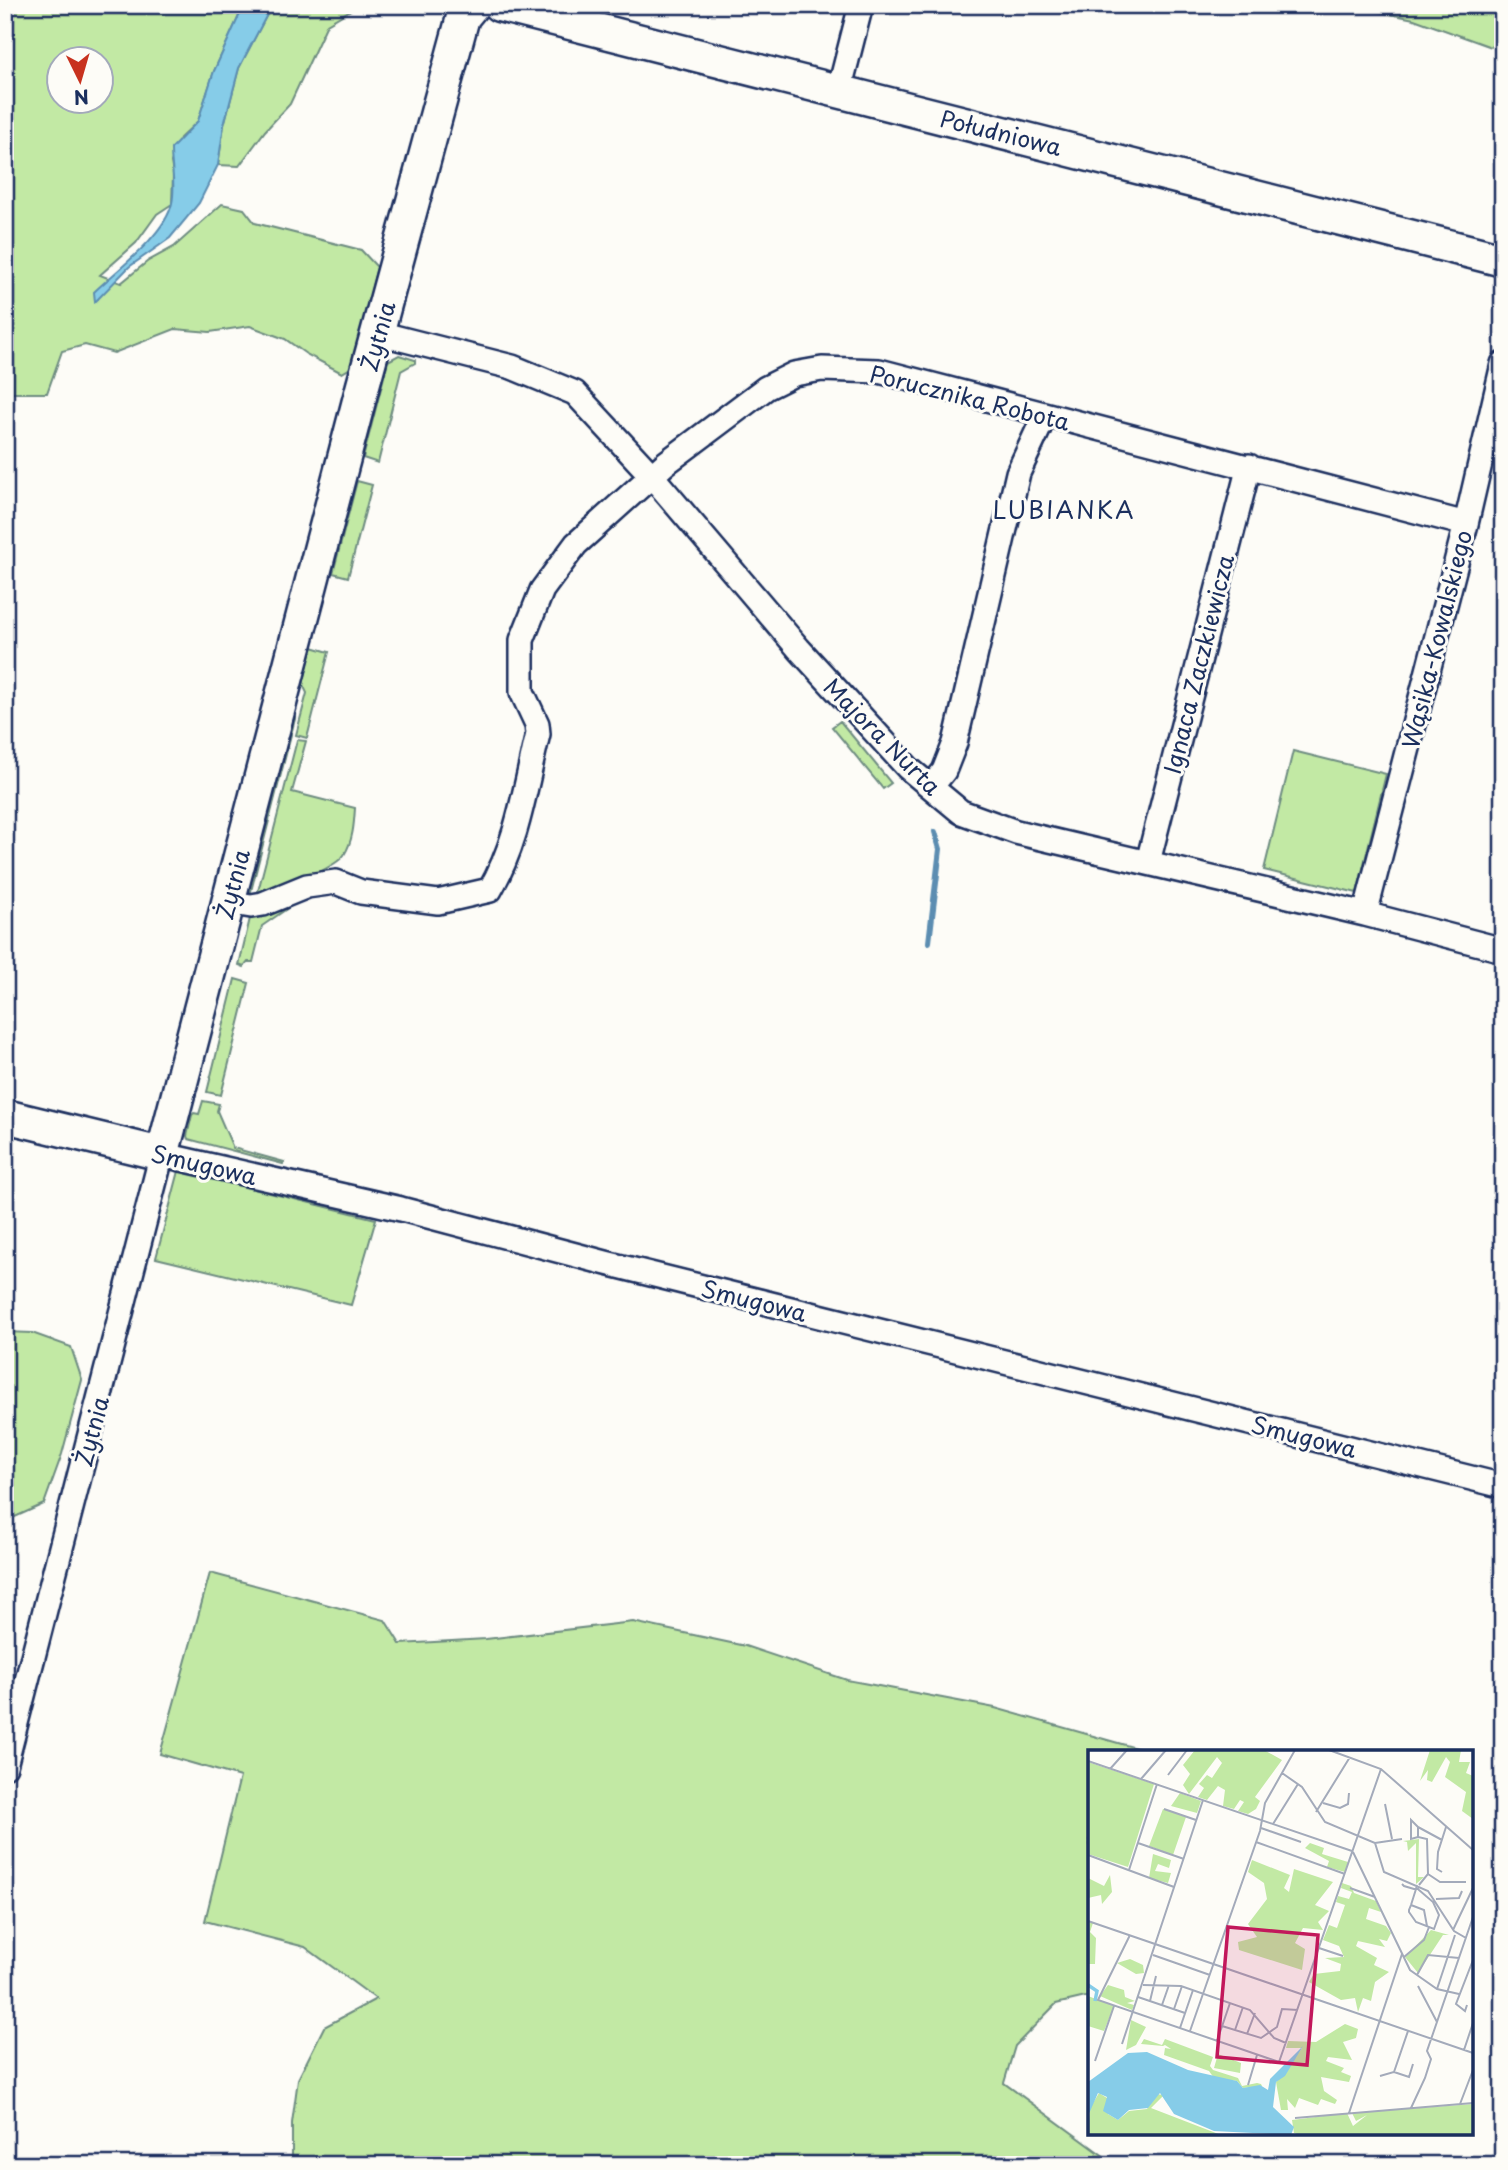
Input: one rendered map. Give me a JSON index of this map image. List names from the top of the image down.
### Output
{
  "streets": {
    "street": [
      "Południowa",
      "Żytnia",
      "Porucznika Robota",
      "Wąsika-Kowalskiego",
      "Ignaca Zaczkiewicza",
      "Majora Nurta",
      "Smugowa"
    ]
  },
  "crossings": [
    ["Żytnia", "Porucznika Robota"],
    ["Żytnia", "Majora Nurta"],
    ["Żytnia", "Smugowa"],
    ["Porucznika Robota", "Wąsika-Kowalskiego"],
    ["Porucznika Robota", "Ignaca Zaczkiewicza"],
    ["Porucznika Robota", "Majora Nurta"],
    ["Wąsika-Kowalskiego", "Majora Nurta"],
    ["Ignaca Zaczkiewicza", "Majora Nurta"]
  ],
  "districts": ["LUBIANKA"],
  "north": "bottom"
}
